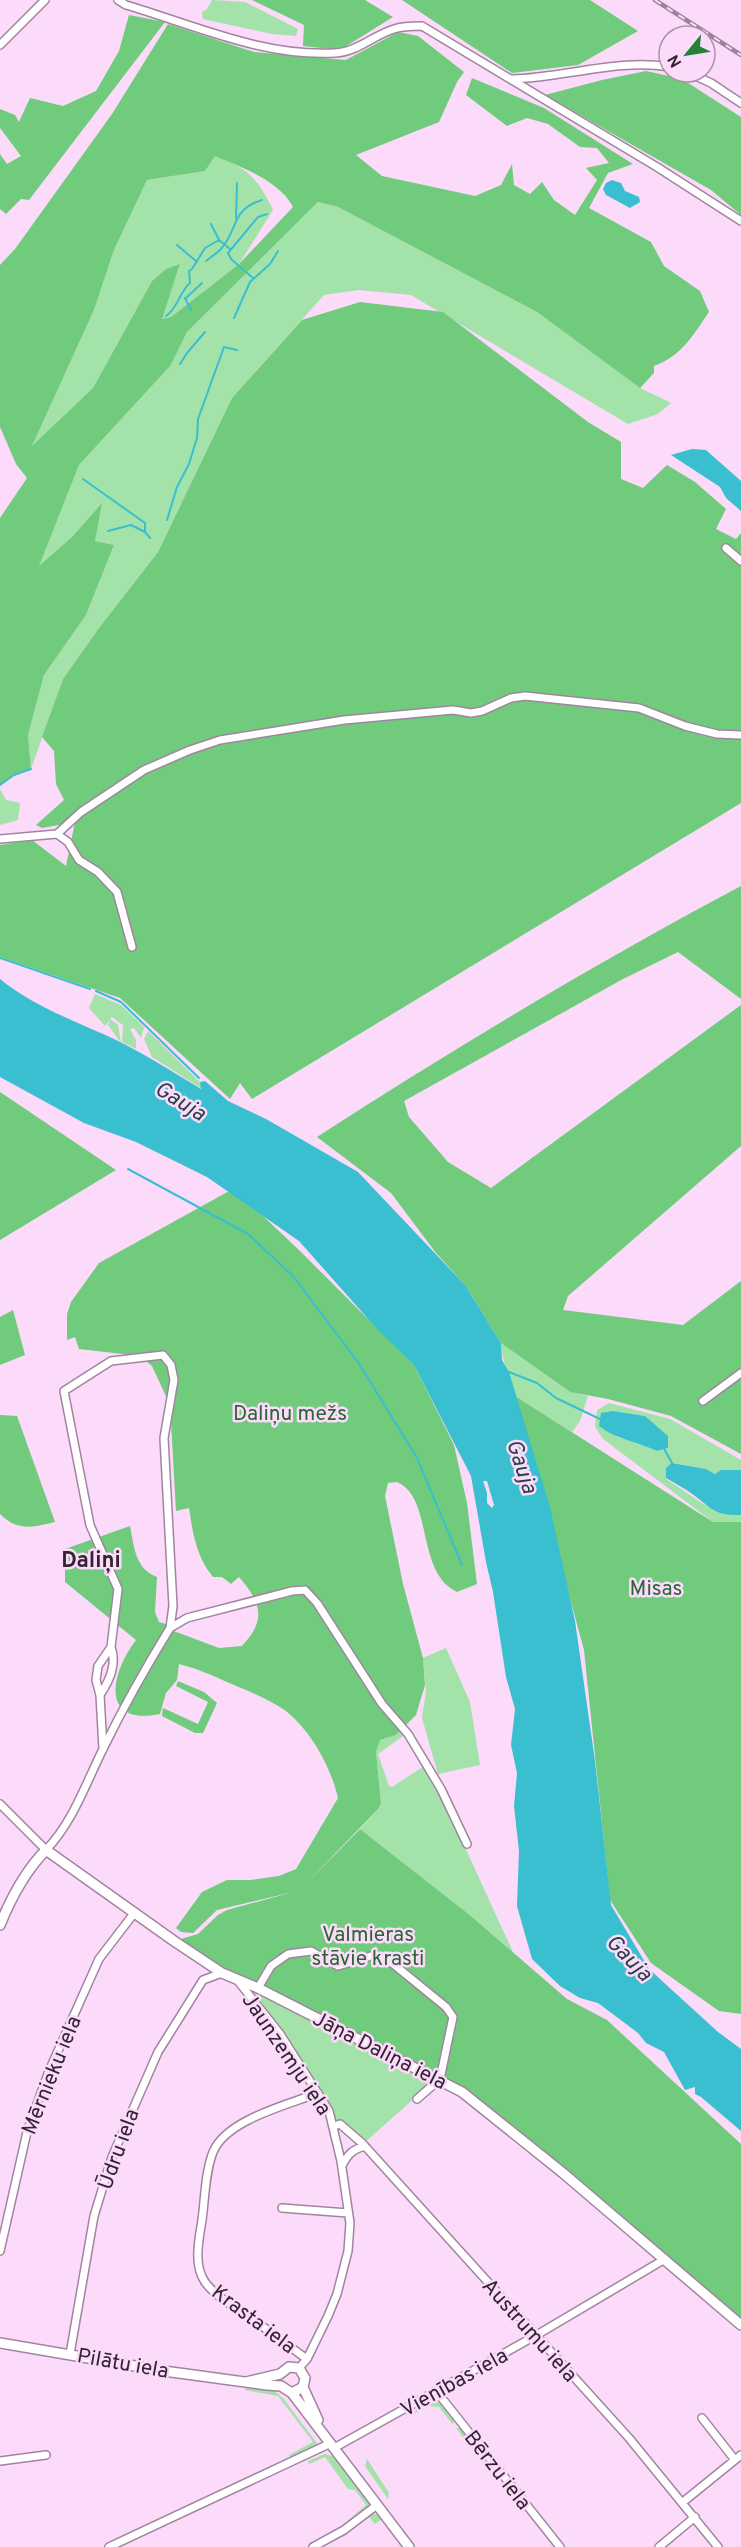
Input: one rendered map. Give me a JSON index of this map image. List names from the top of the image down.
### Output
{
  "streets": {
    "street": [
      "Jāņa Daliņa iela",
      "Jaunzemju iela",
      "Mērnieku iela",
      "Ūdru iela",
      "Krasta iela",
      "Austrumu iela",
      "Pilātu iela",
      "Vienības iela",
      "Bērzu iela"
    ]
  },
  "crossings": [
    ["Jāņa Daliņa iela", "Jaunzemju iela"],
    ["Jāņa Daliņa iela", "Mērnieku iela"],
    ["Jāņa Daliņa iela", "Ūdru iela"],
    ["Jāņa Daliņa iela", "Vienības iela"],
    ["Jaunzemju iela", "Krasta iela"],
    ["Jaunzemju iela", "Austrumu iela"],
    ["Jaunzemju iela", "Pilātu iela"],
    ["Ūdru iela", "Pilātu iela"],
    ["Austrumu iela", "Vienības iela"],
    ["Vienības iela", "Bērzu iela"]
  ],
  "districts": ["Daliņi"],
  "water": ["Gauja"],
  "parks": ["Daliņu mežs", "Misas", "Valmieras stāvie krasti"],
  "north": "bottom left"
}
